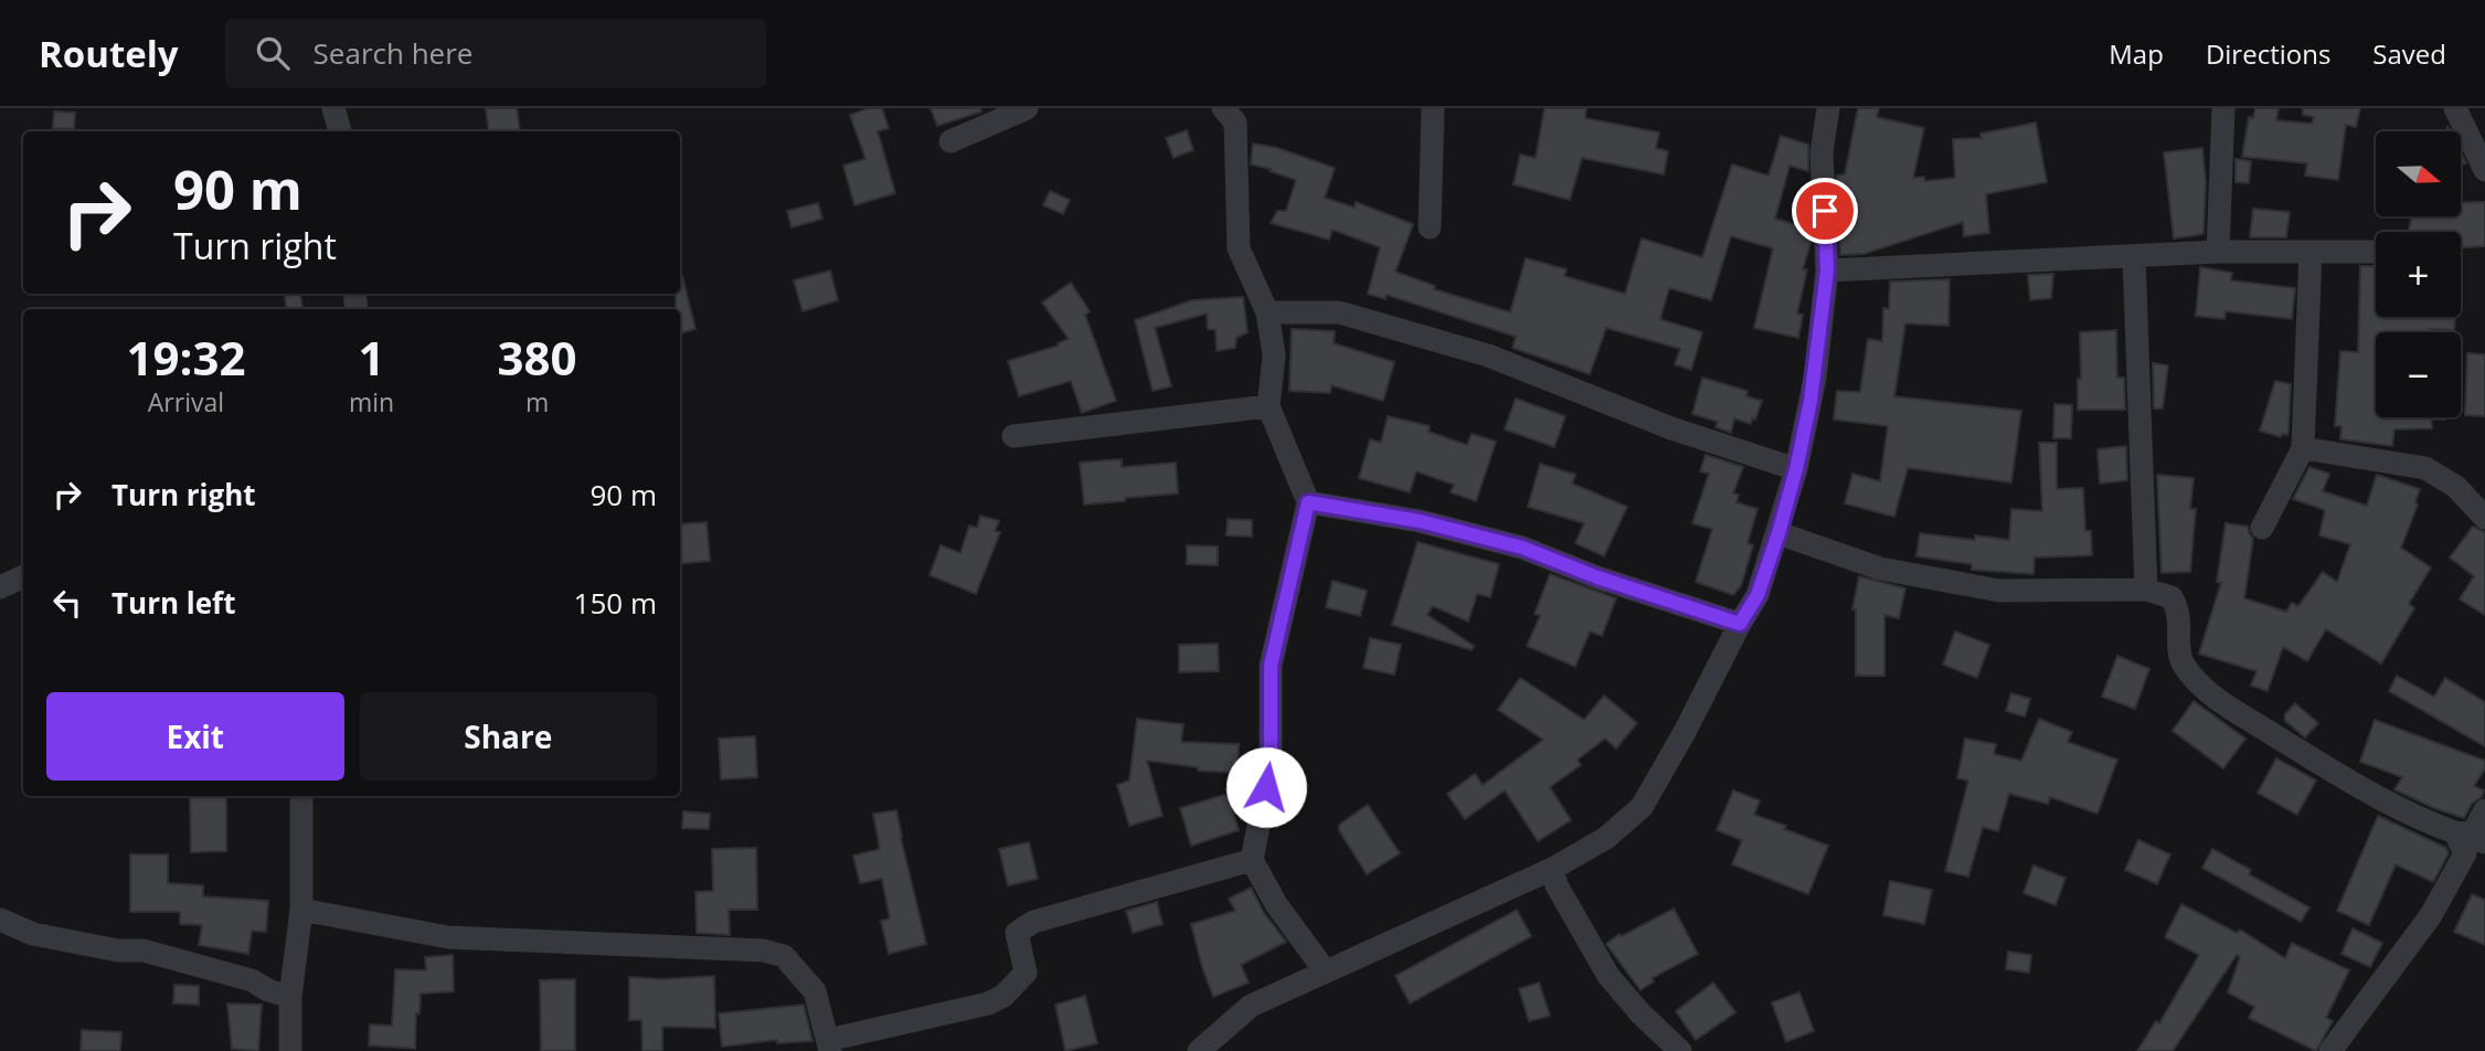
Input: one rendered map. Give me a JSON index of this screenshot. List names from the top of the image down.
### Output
{
  "north": "right",
  "page": {
    "header": "Routely",
    "search": "Search here",
    "nav": ["Map", "Directions", "Saved"],
    "map_buttons": ["+", "−"],
    "turn": ["90 m", "Turn right"],
    "eta": [
      "19:32",
      "Arrival",
      "1",
      "min",
      "380",
      "m"
    ],
    "list": [
      {
        "name": "Turn right",
        "value": "90 m"
      },
      {
        "name": "Turn left",
        "value": "150 m"
      }
    ],
    "buttons": ["Exit", "Share"]
  }
}
